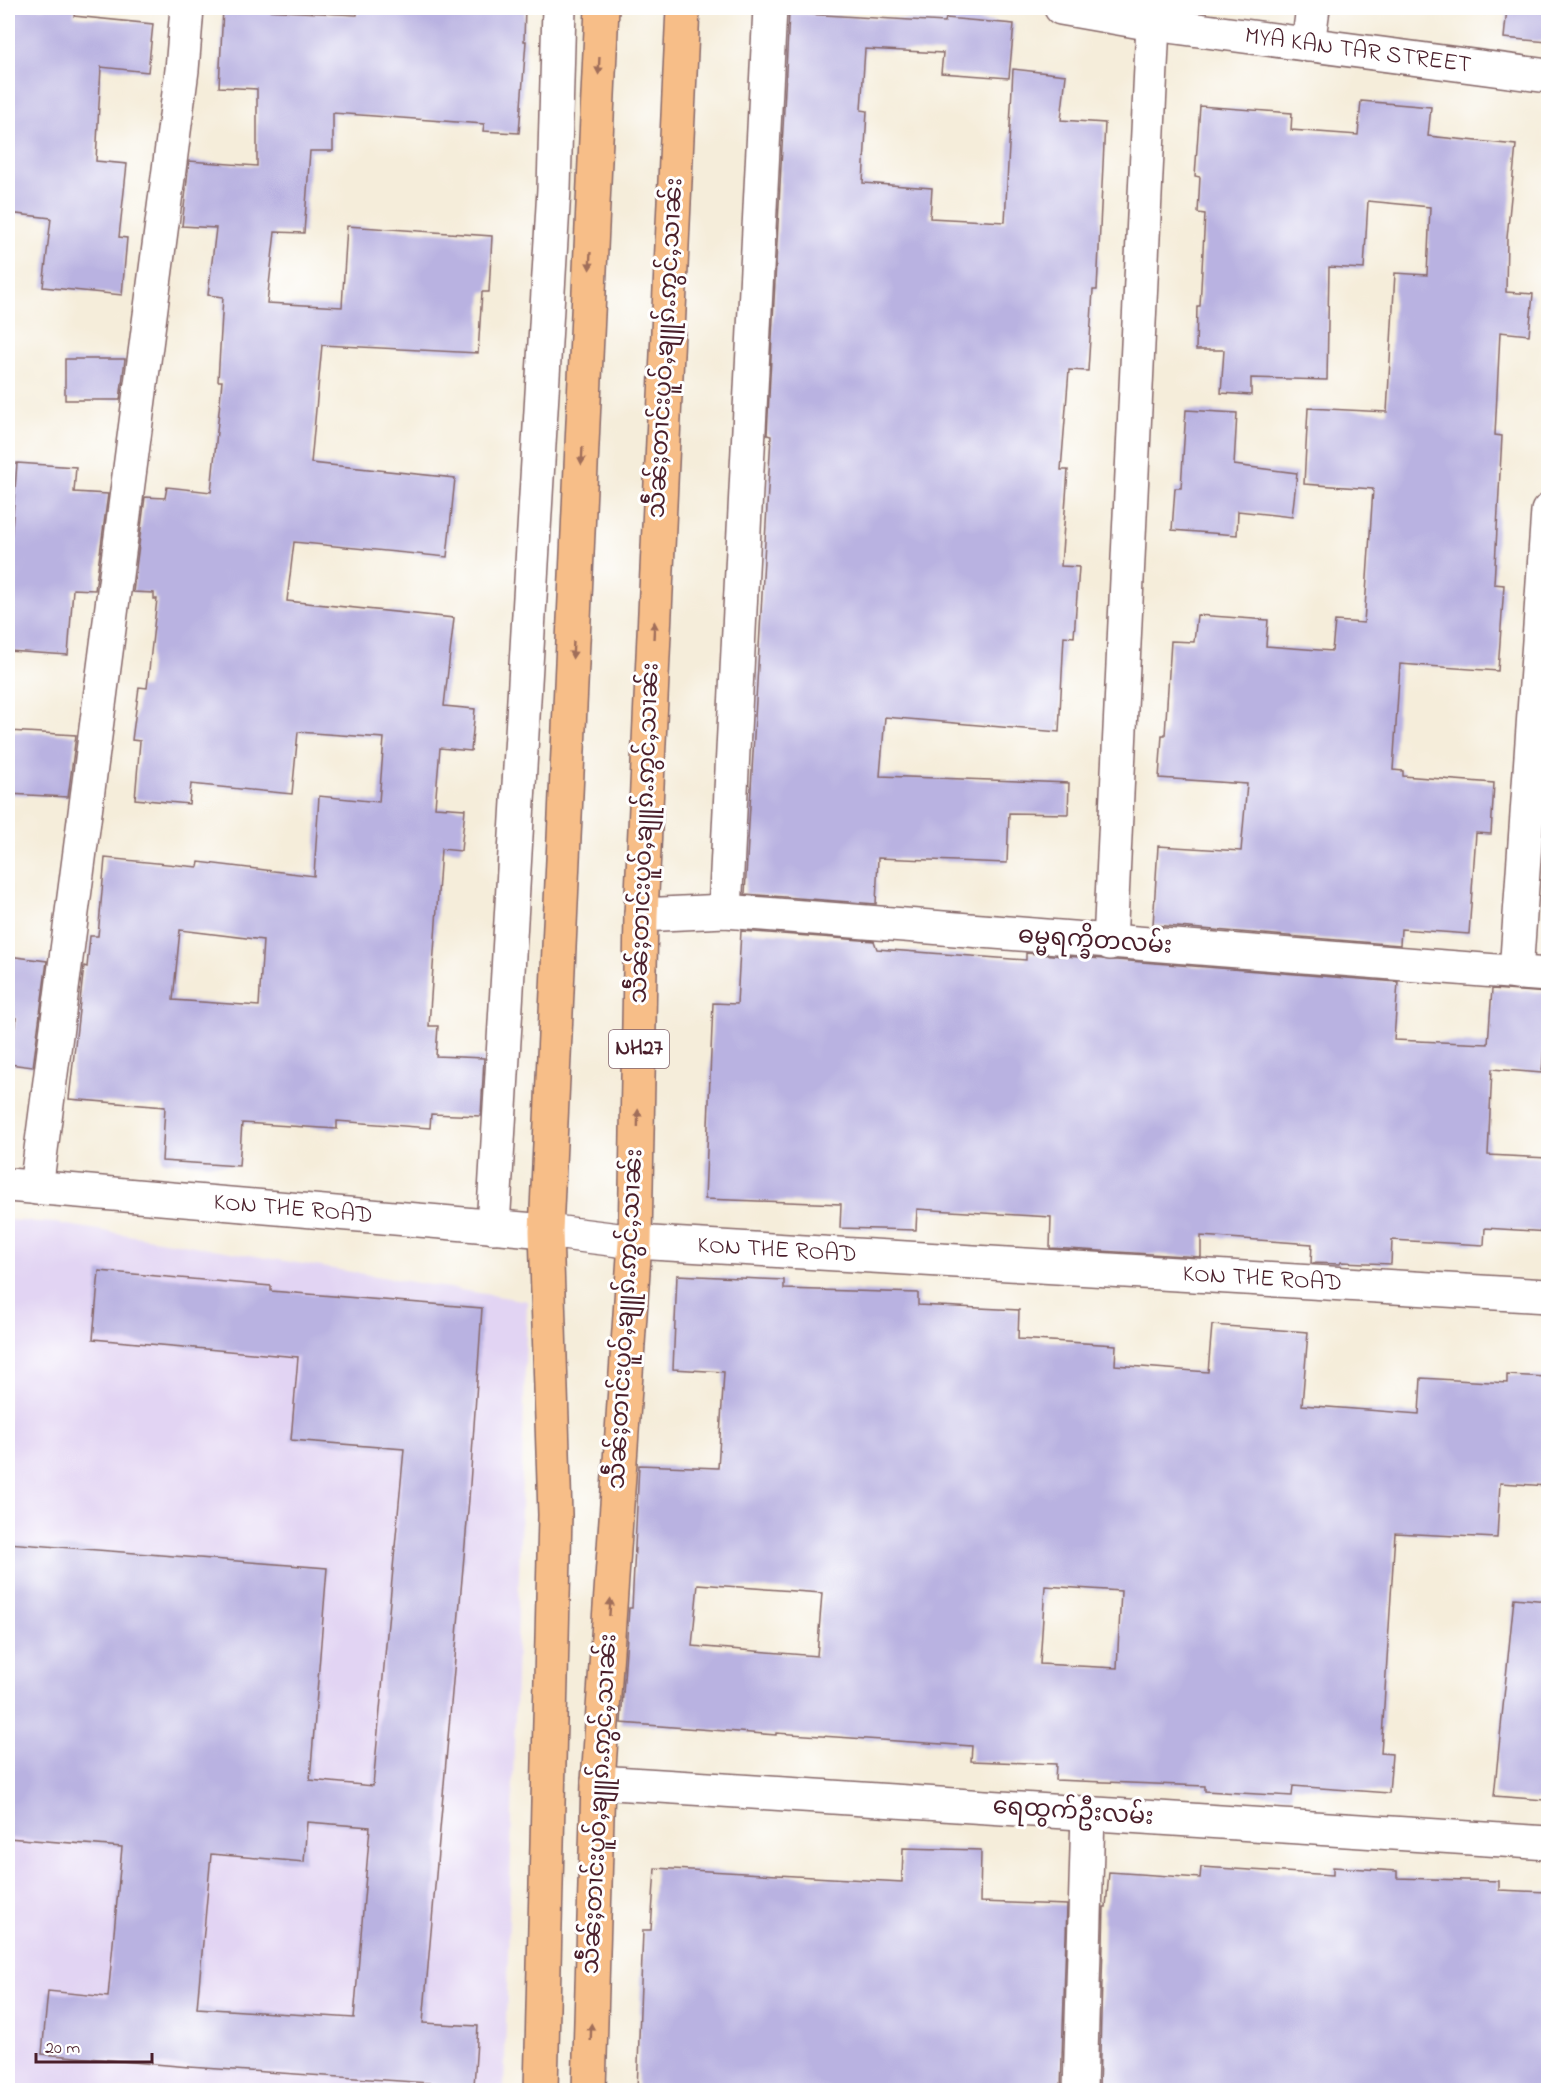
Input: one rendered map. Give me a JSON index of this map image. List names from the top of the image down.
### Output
{
  "streets": {
    "highway": ["သဵႅၼ်ႈတၢင်းပူဝ်ႇၶျူၵ်ႉဢွင်ႇသၢၼ်း", "NH27"],
    "street": [
      "MYA KAN TAR STREET",
      "ဓမ္မရက္ခိတလမ်း",
      "KON THE ROAD",
      "ရေထွက်ဦးလမ်း"
    ]
  },
  "crossings": [
    ["သဵႅၼ်ႈတၢင်းပူဝ်ႇၶျူၵ်ႉဢွင်ႇသၢၼ်း", "ဓမ္မရက္ခိတလမ်း"],
    ["သဵႅၼ်ႈတၢင်းပူဝ်ႇၶျူၵ်ႉဢွင်ႇသၢၼ်း", "KON THE ROAD"],
    ["သဵႅၼ်ႈတၢင်းပူဝ်ႇၶျူၵ်ႉဢွင်ႇသၢၼ်း", "ရေထွက်ဦးလမ်း"]
  ],
  "scale_bar": "20 m"
}
